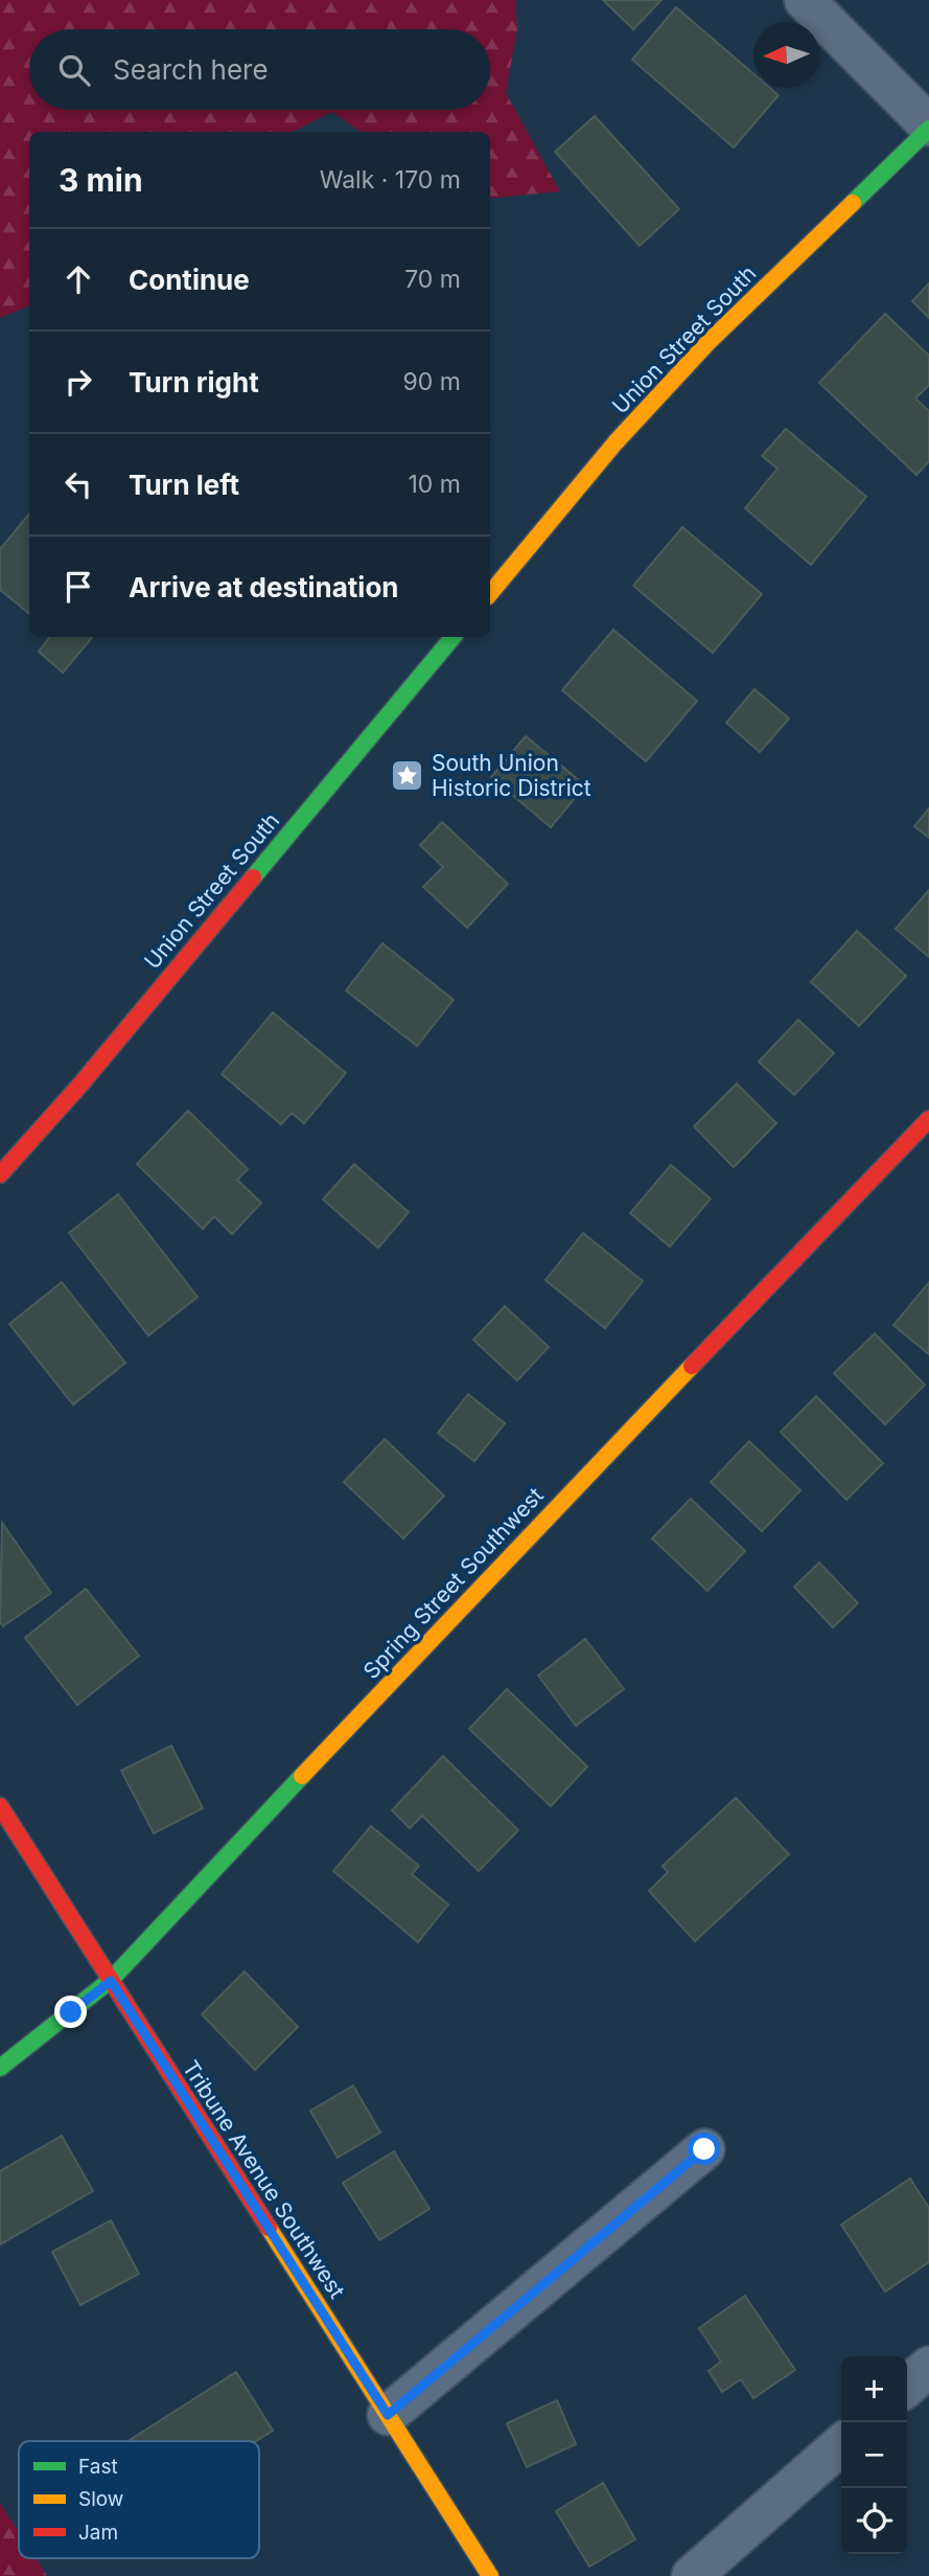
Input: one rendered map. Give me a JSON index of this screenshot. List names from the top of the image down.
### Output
{
  "streets": {
    "street": ["Union Street South", "Spring Street Southwest", "Tribune Avenue Southwest"]
  },
  "crossings": [
    ["Spring Street Southwest", "Tribune Avenue Southwest"]
  ],
  "places": {
    "place": ["South Union Historic District"]
  },
  "legend": ["Fast", "Slow", "Jam"],
  "north": "left",
  "page": {
    "search": "Search here",
    "heading": ["3 min", "Walk · 170 m"],
    "list": [
      ["Continue", "70 m"],
      ["Turn right", "90 m"],
      ["Turn left", "10 m"],
      "Arrive at destination"
    ],
    "map_buttons": ["+", "−"]
  }
}
